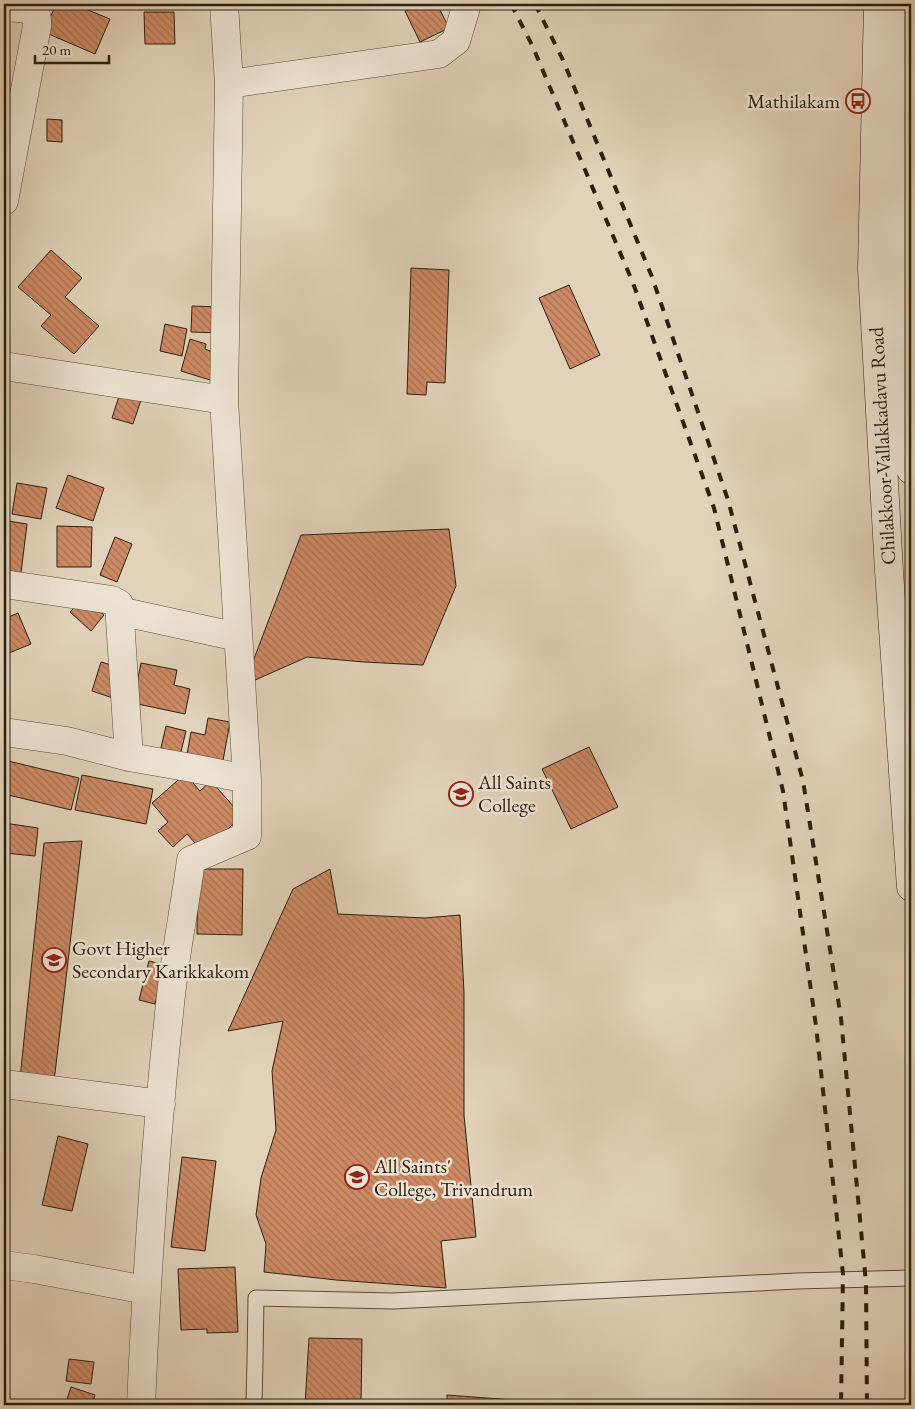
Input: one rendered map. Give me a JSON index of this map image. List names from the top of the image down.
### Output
{
  "streets": {
    "street": ["Chilakkoor-Vallakkadavu Road"]
  },
  "places": {
    "bus stop": ["Mathilakam"],
    "school or university": ["All Saints College", "Govt Higher Secondary Karikkakom", "All Saints' College, Trivandrum"]
  },
  "scale_bar": "20 m"
}
